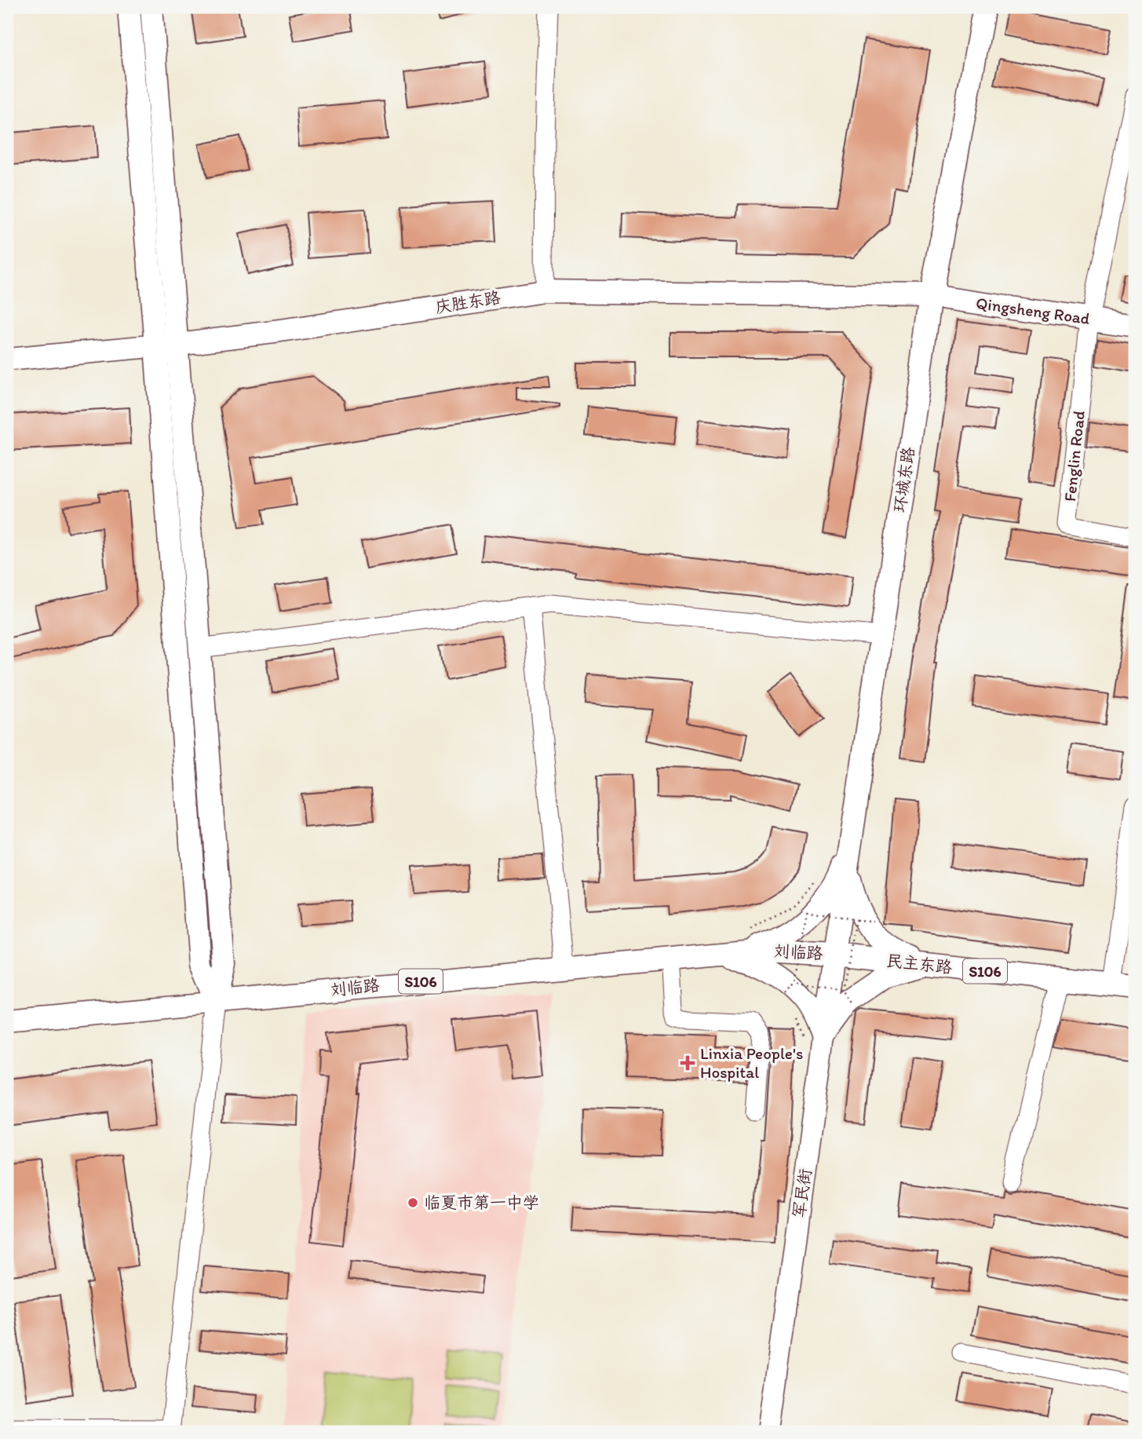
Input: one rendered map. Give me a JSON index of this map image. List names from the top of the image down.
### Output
{
  "streets": {
    "main road": [
      "庆胜东路",
      "Qingsheng Road",
      "环城东路",
      "刘临路",
      "民主东路",
      "S106",
      "军民街"
    ],
    "street": ["Fenglin Road"]
  },
  "crossings": [
    ["庆胜东路", "Qingsheng Road"],
    ["庆胜东路", "环城东路"],
    ["Qingsheng Road", "Fenglin Road"],
    ["Qingsheng Road", "环城东路"],
    ["环城东路", "刘临路"],
    ["环城东路", "民主东路"],
    ["环城东路", "军民街"],
    ["刘临路", "民主东路"],
    ["刘临路", "军民街"],
    ["民主东路", "军民街"]
  ],
  "places": {
    "health": ["Linxia People's Hospital"],
    "other": ["临夏市第一中学"]
  }
}
